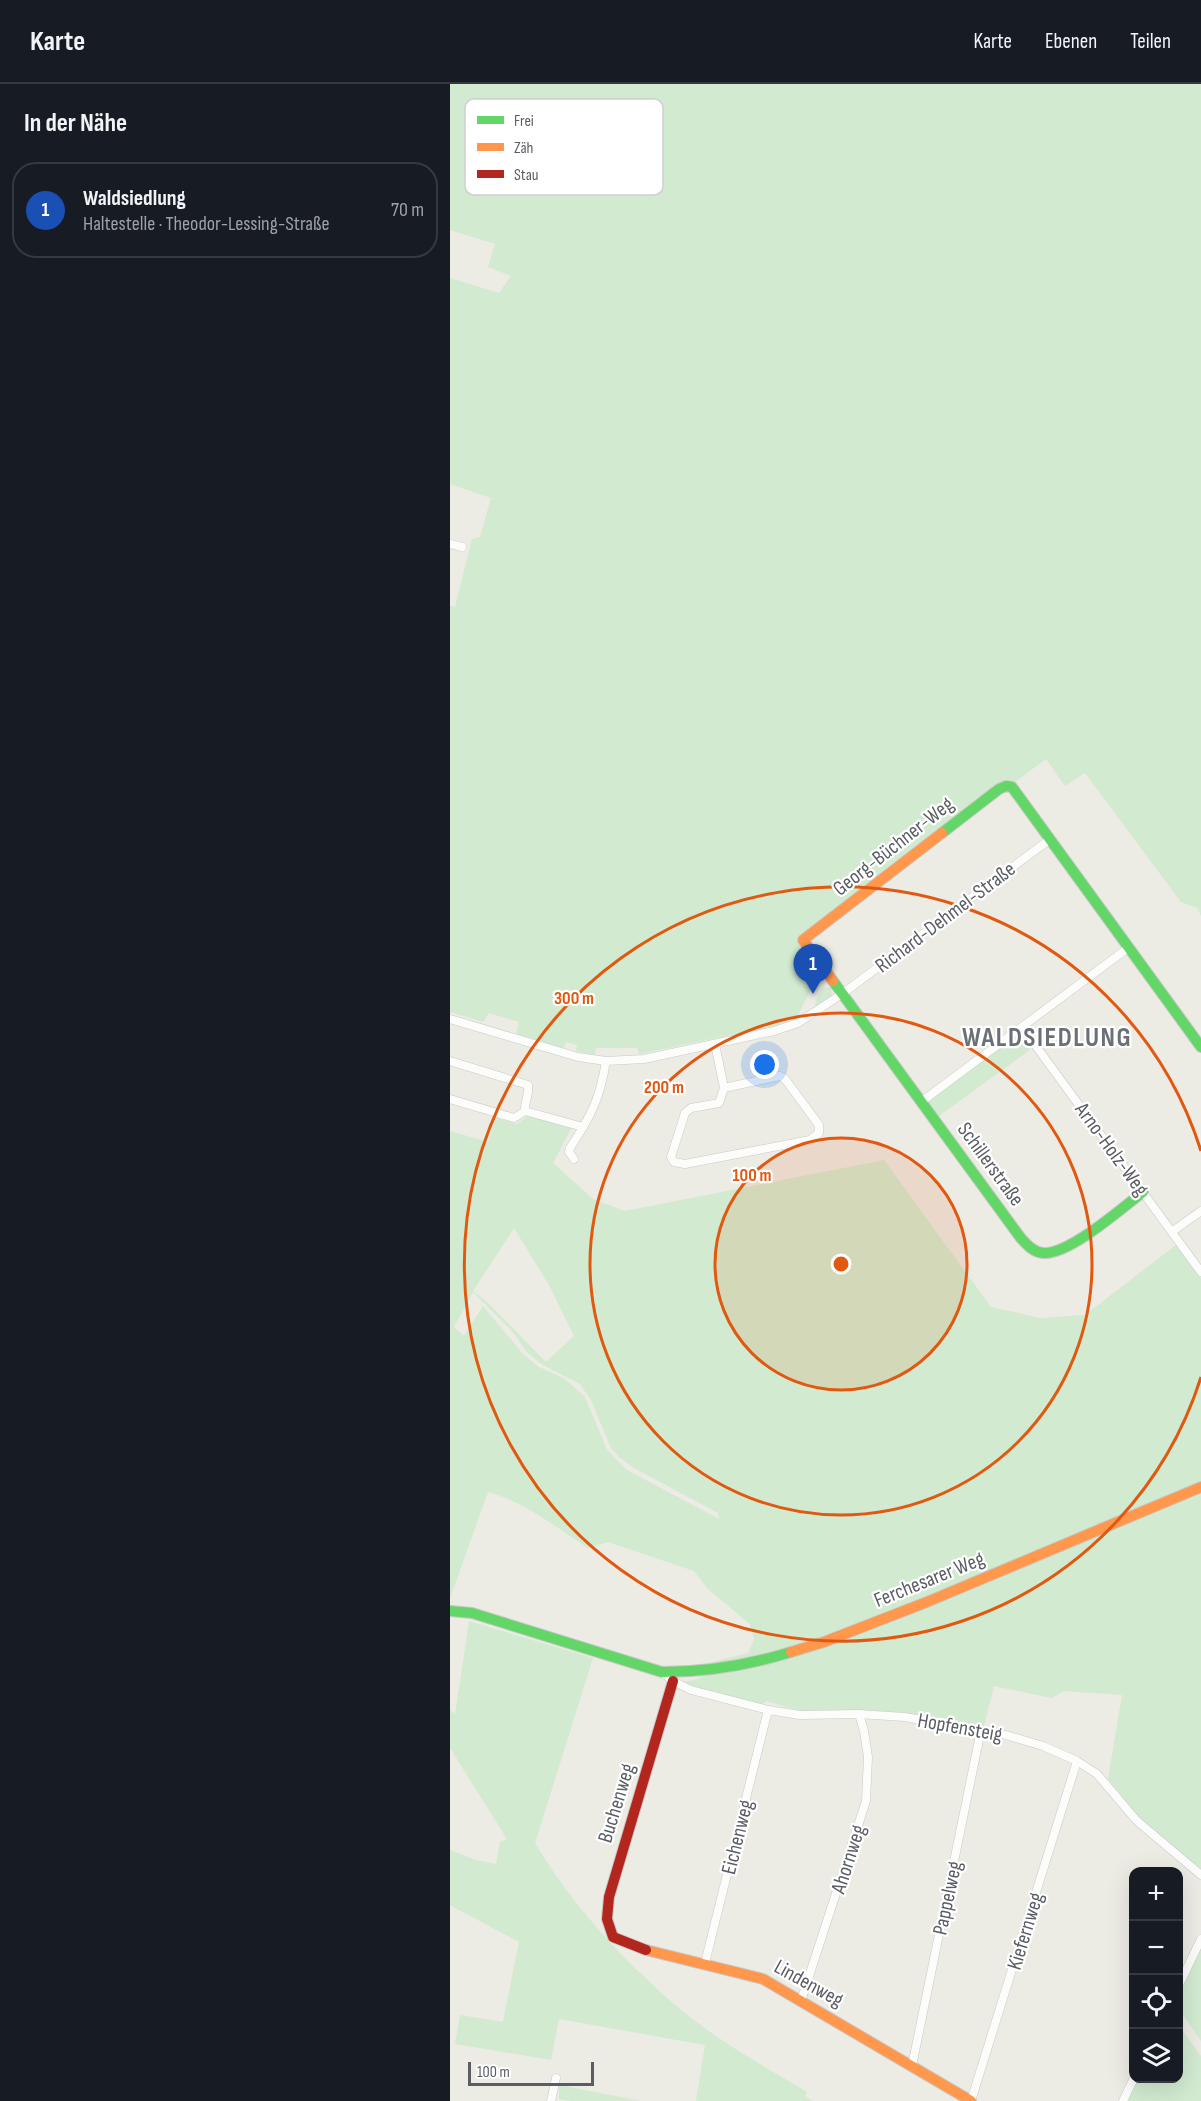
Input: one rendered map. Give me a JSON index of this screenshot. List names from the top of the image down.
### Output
{
  "streets": {
    "street": [
      "Georg-Büchner-Weg",
      "Richard-Dehmel-Straße",
      "Arno-Holz-Weg",
      "Schillerstraße",
      "Ferchesarer Weg",
      "Hopfensteig",
      "Buchenweg",
      "Eichenweg",
      "Ahornweg",
      "Pappelweg",
      "Kiefernweg",
      "Lindenweg"
    ]
  },
  "crossings": [
    ["Georg-Büchner-Weg", "Richard-Dehmel-Straße"],
    ["Georg-Büchner-Weg", "Schillerstraße"],
    ["Richard-Dehmel-Straße", "Schillerstraße"],
    ["Arno-Holz-Weg", "Schillerstraße"],
    ["Ferchesarer Weg", "Hopfensteig"],
    ["Ferchesarer Weg", "Buchenweg"],
    ["Hopfensteig", "Buchenweg"],
    ["Hopfensteig", "Eichenweg"],
    ["Hopfensteig", "Ahornweg"],
    ["Hopfensteig", "Pappelweg"],
    ["Hopfensteig", "Kiefernweg"],
    ["Buchenweg", "Lindenweg"],
    ["Eichenweg", "Lindenweg"],
    ["Ahornweg", "Lindenweg"],
    ["Pappelweg", "Lindenweg"],
    ["Kiefernweg", "Lindenweg"]
  ],
  "districts": ["WALDSIEDLUNG"],
  "legend": ["Frei", "Zäh", "Stau"],
  "scale_bar": "100 m",
  "page": {
    "header": "Karte",
    "nav": ["Karte", "Ebenen", "Teilen"],
    "heading": "In der Nähe",
    "list": [
      {
        "mark": "1",
        "name": "Waldsiedlung",
        "note": "Haltestelle · Theodor-Lessing-Straße",
        "value": "70 m"
      }
    ],
    "pins": "1",
    "map_buttons": ["+", "−"],
    "scale": "100 m"
  },
  "rings": ["300 m", "200 m", "100 m"]
}
